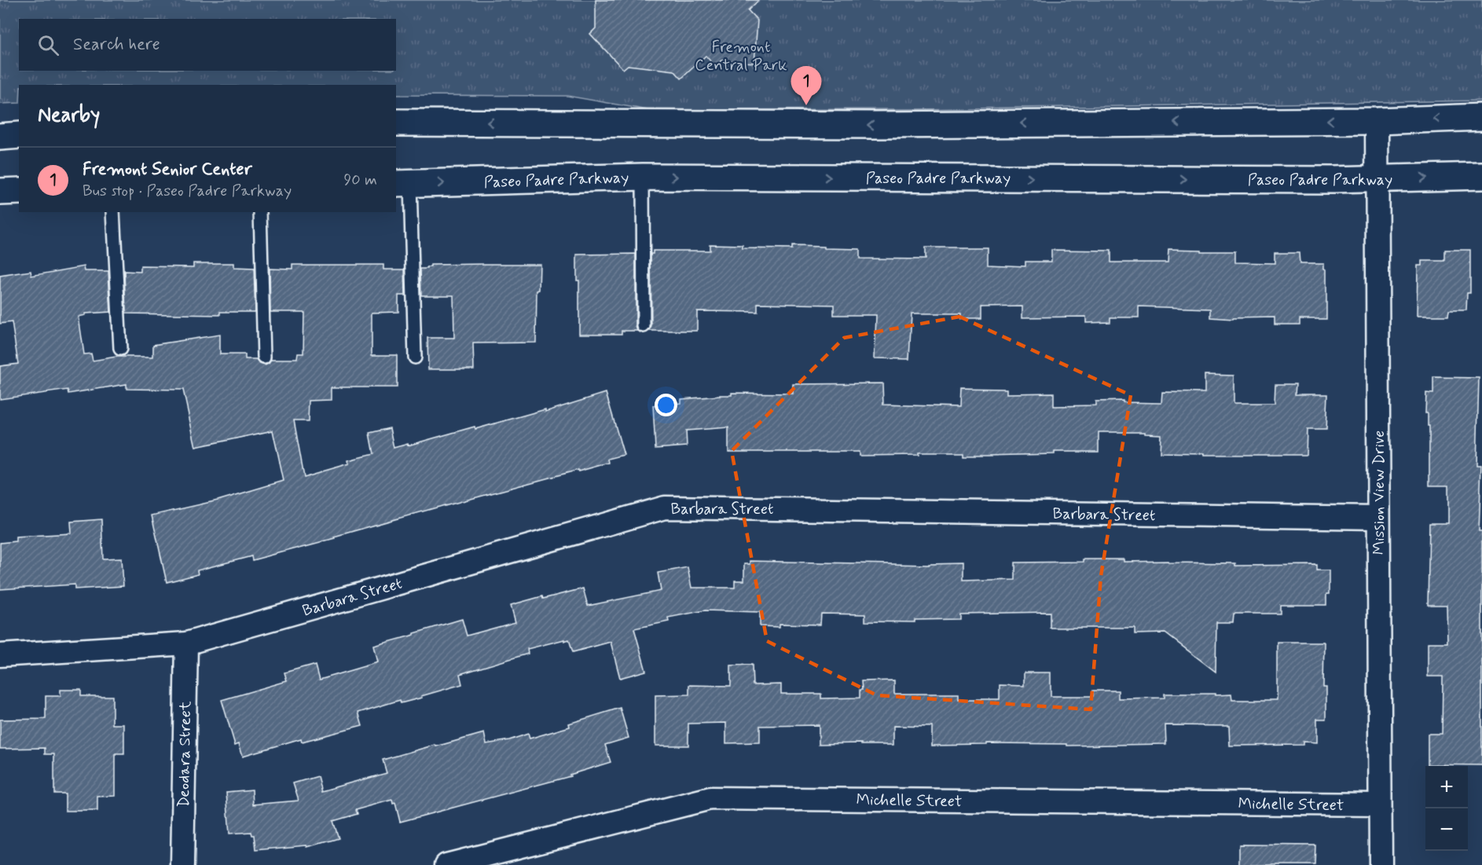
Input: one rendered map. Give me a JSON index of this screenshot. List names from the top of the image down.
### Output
{
  "streets": {
    "main road": ["Paseo Padre Parkway"],
    "street": [
      "Mission View Drive",
      "Barbara Street",
      "Deodara Street",
      "Michelle Street"
    ]
  },
  "crossings": [
    ["Paseo Padre Parkway", "Mission View Drive"],
    ["Mission View Drive", "Barbara Street"],
    ["Mission View Drive", "Michelle Street"],
    ["Barbara Street", "Deodara Street"]
  ],
  "parks": ["Fremont Central Park"],
  "page": {
    "search": "Search here",
    "pins": "1",
    "heading": "Nearby",
    "list": [
      {
        "mark": "1",
        "name": "Fremont Senior Center",
        "note": "Bus stop · Paseo Padre Parkway",
        "value": "90 m"
      }
    ],
    "map_buttons": ["+", "−"]
  }
}
